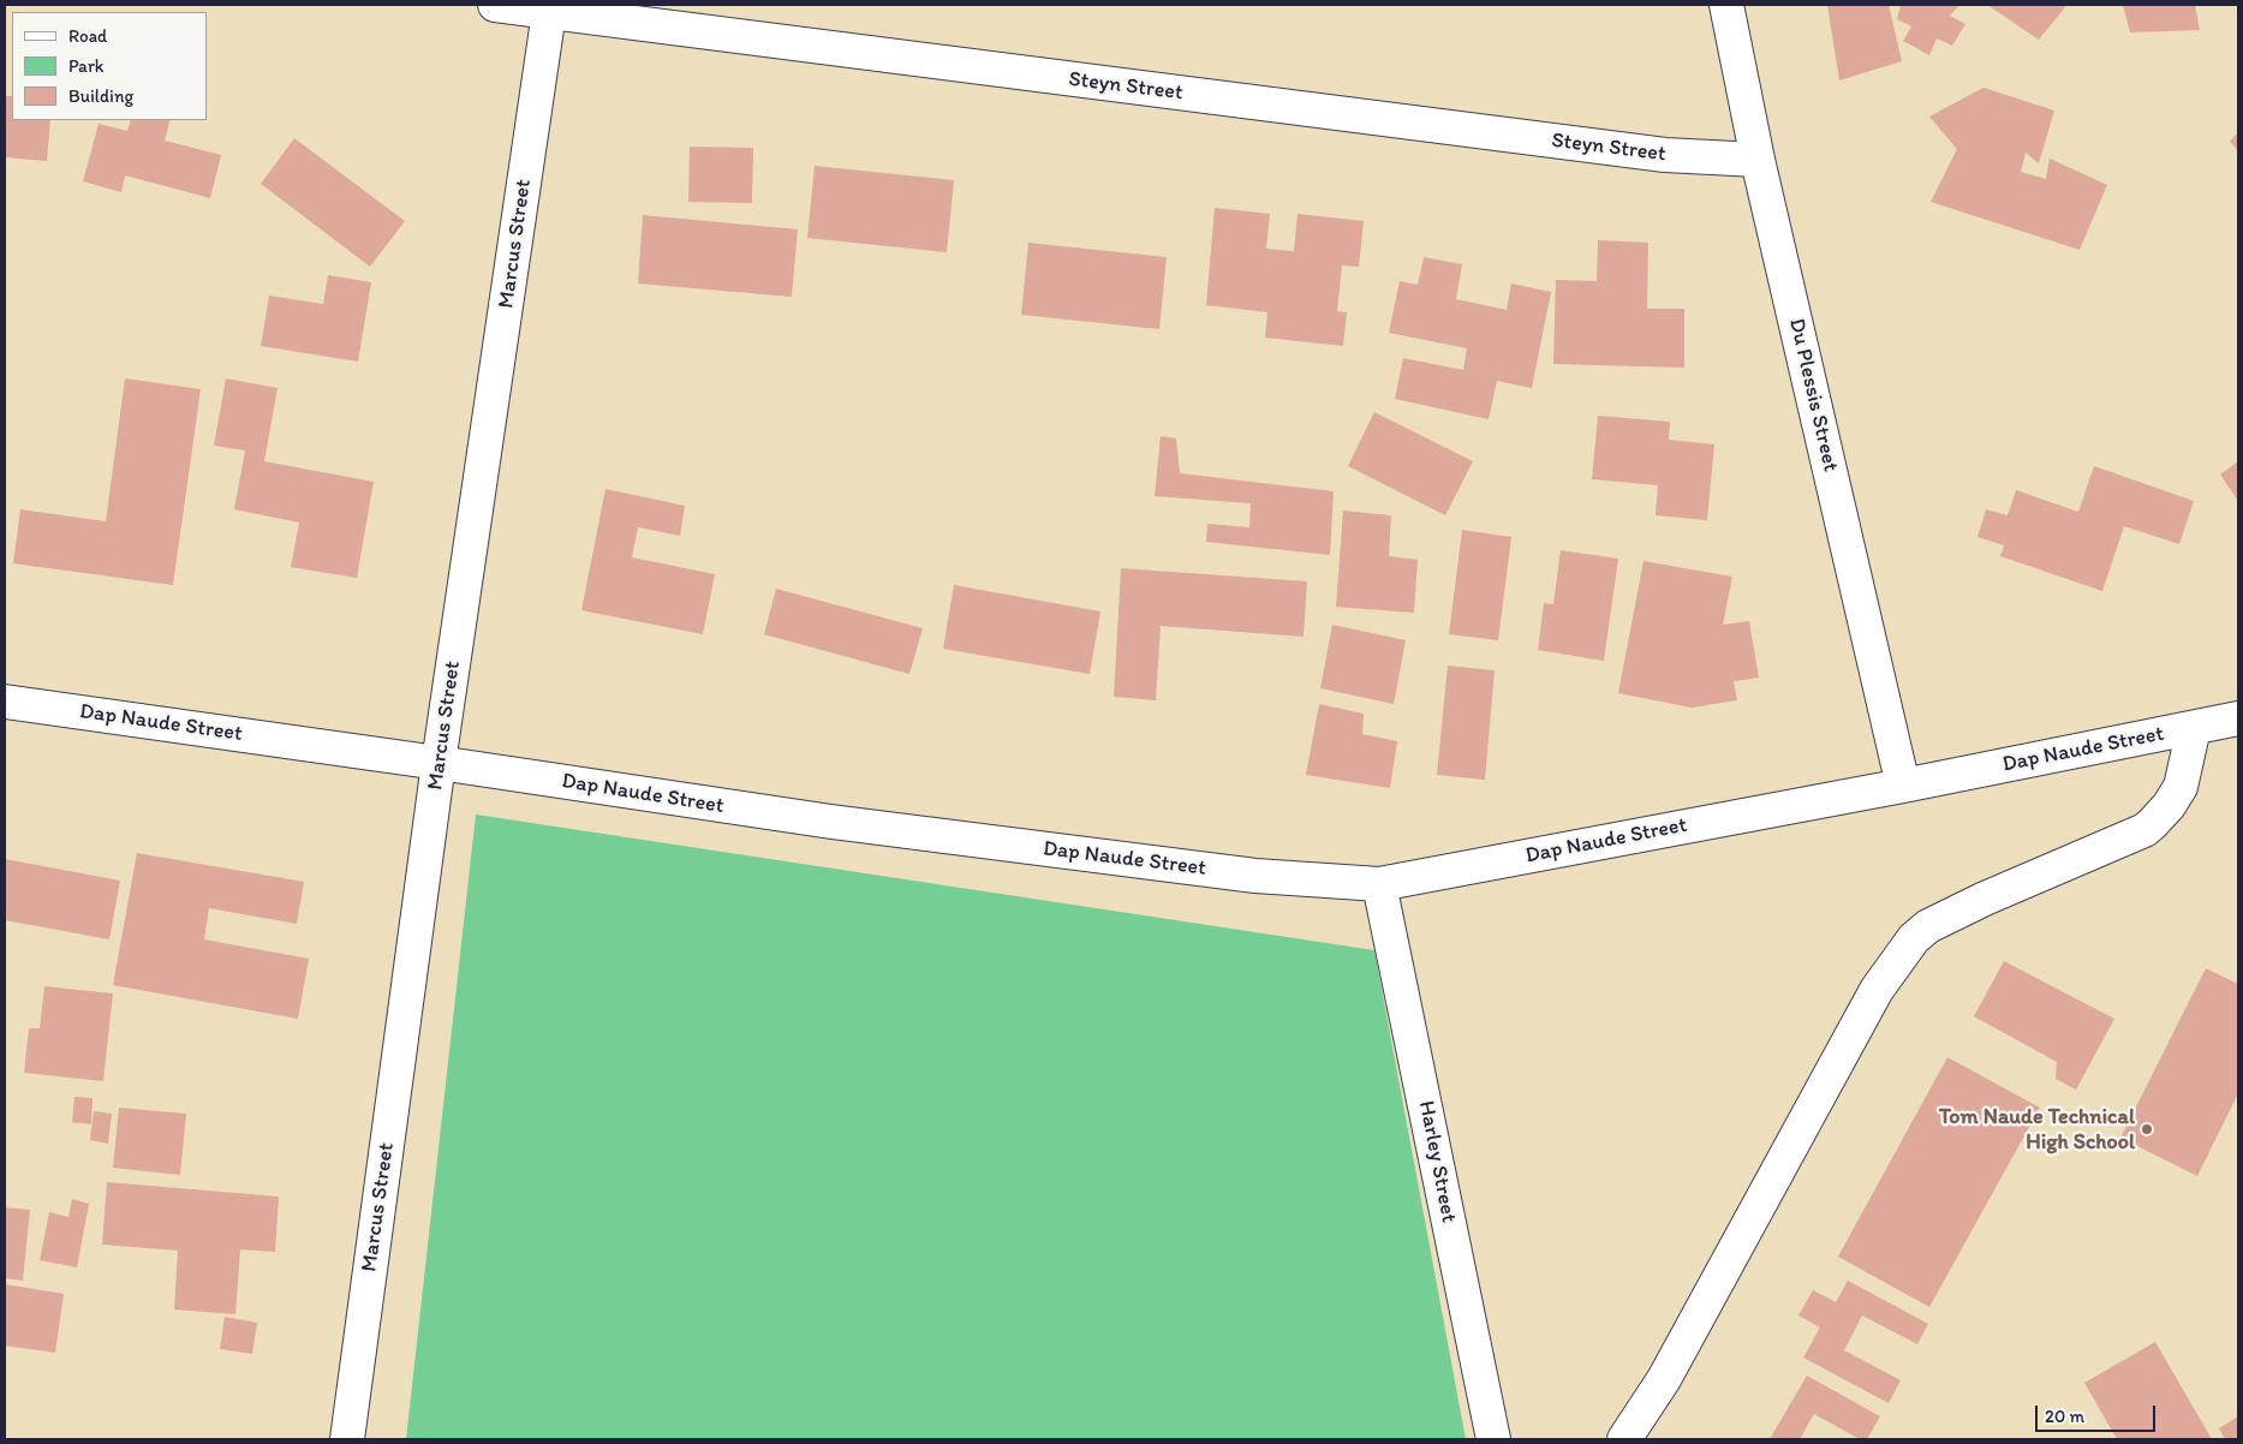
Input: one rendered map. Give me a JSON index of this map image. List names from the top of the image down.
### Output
{
  "streets": {
    "street": [
      "Steyn Street",
      "Marcus Street",
      "Du Plessis Street",
      "Dap Naude Street",
      "Harley Street"
    ]
  },
  "crossings": [
    ["Steyn Street", "Marcus Street"],
    ["Steyn Street", "Du Plessis Street"],
    ["Marcus Street", "Dap Naude Street"],
    ["Du Plessis Street", "Dap Naude Street"],
    ["Dap Naude Street", "Harley Street"]
  ],
  "places": ["Tom Naude Technical High School"],
  "legend": ["Road", "Park", "Building"],
  "scale_bar": "20 m"
}
